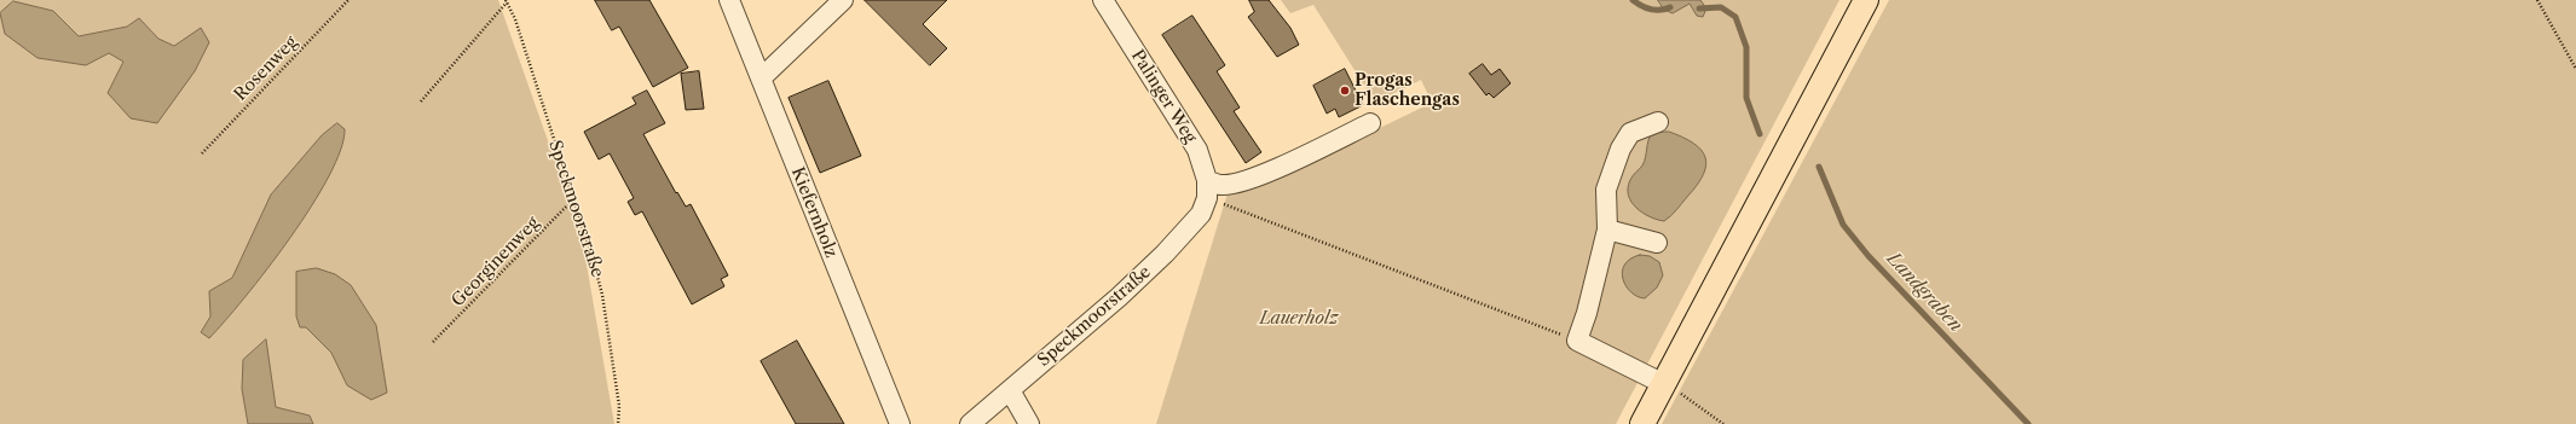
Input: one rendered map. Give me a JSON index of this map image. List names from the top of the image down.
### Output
{
  "streets": {
    "street": ["Palinger Weg", "Speckmoorstraße", "Kiefernholz"],
    "path": ["Rosenweg", "Georginenweg"]
  },
  "crossings": [
    ["Palinger Weg", "Speckmoorstraße"],
    ["Speckmoorstraße", "Georginenweg"]
  ],
  "water": ["Landgraben"],
  "parks": ["Lauerholz"],
  "places": ["Progas Flaschengas"]
}
